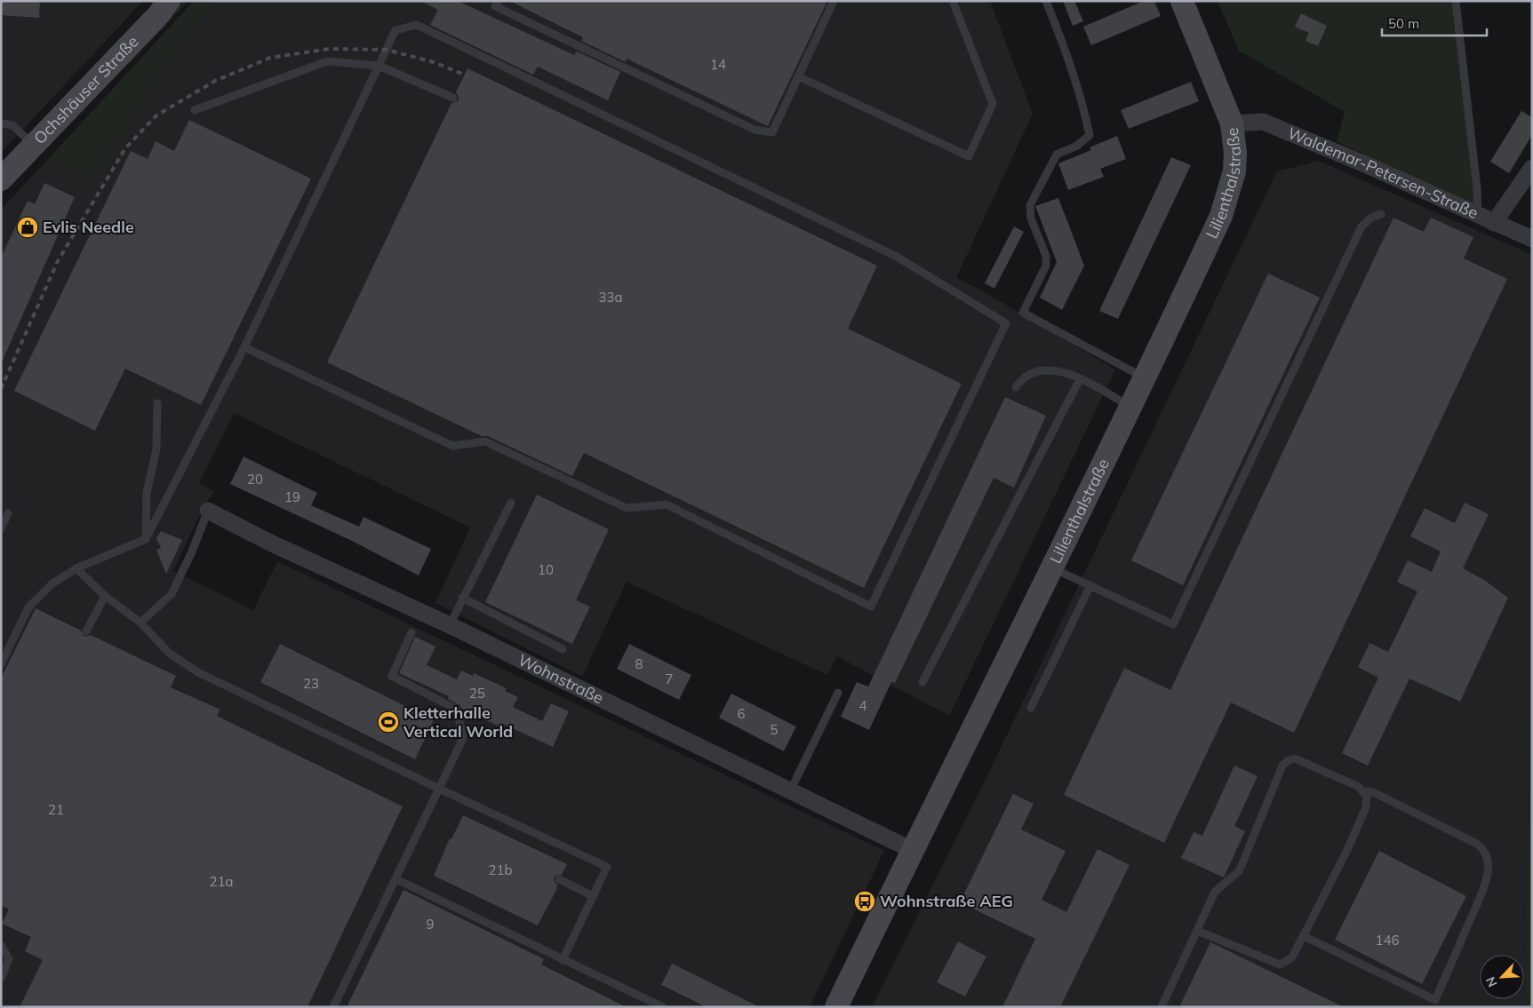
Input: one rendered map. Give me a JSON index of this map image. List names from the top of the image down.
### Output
{
  "streets": {
    "main road": ["Ochshäuser Straße", "Lilienthalstraße"],
    "street": ["Waldemar-Petersen-Straße", "Wohnstraße"]
  },
  "crossings": [
    ["Waldemar-Petersen-Straße", "Lilienthalstraße"],
    ["Lilienthalstraße", "Wohnstraße"]
  ],
  "places": {
    "shop": ["Evlis Needle"],
    "sports": ["Kletterhalle Vertical World"],
    "bus stop": ["Wohnstraße AEG"]
  },
  "house_numbers": [
    "14",
    "33a",
    "20",
    "19",
    "10",
    "8",
    "7",
    "23",
    "25",
    "4",
    "6",
    "5",
    "21",
    "21b",
    "21a",
    "9",
    "146"
  ],
  "scale_bar": "50 m",
  "north": "bottom left"
}
